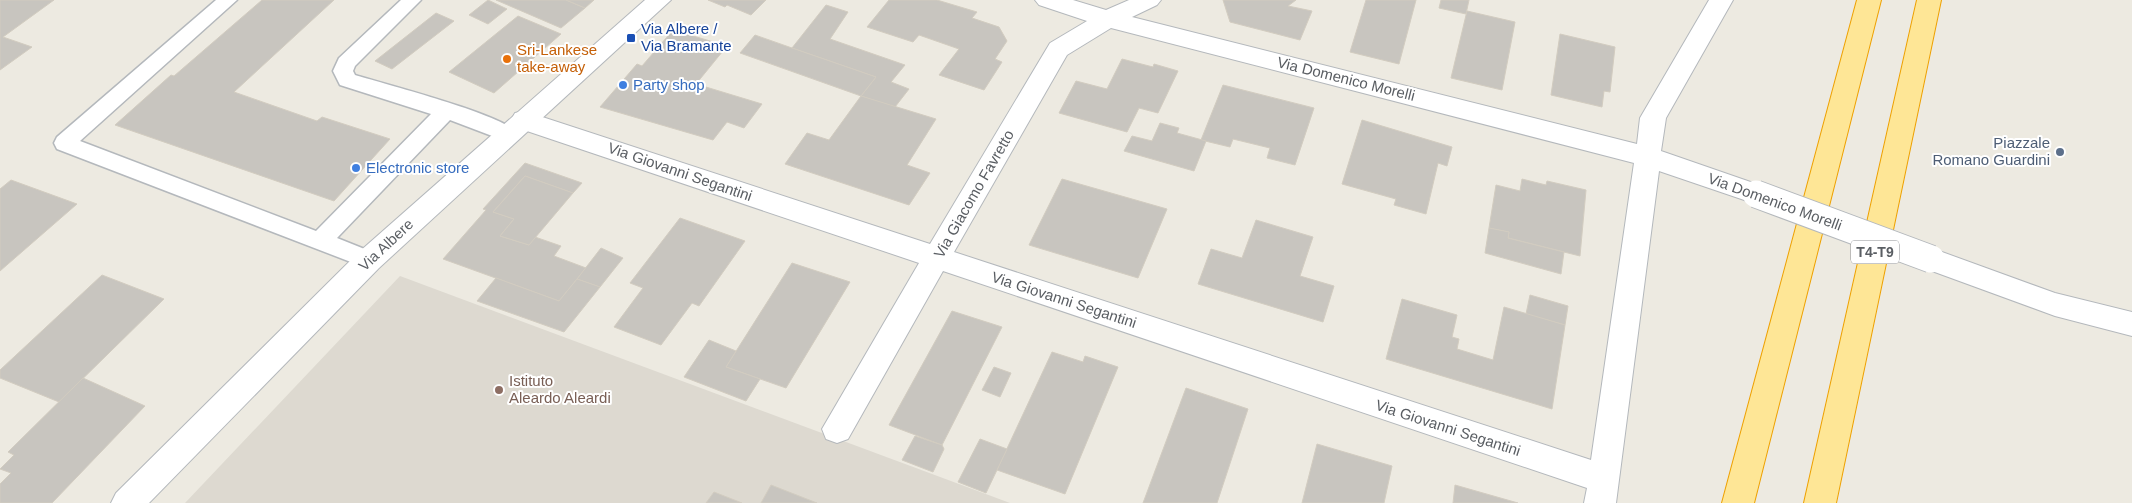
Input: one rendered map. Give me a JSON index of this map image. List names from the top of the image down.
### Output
{
  "streets": {
    "highway": ["T4-T9"],
    "street": [
      "Via Domenico Morelli",
      "Via Giovanni Segantini",
      "Via Giacomo Favretto",
      "Via Albere"
    ]
  },
  "crossings": [
    ["Via Domenico Morelli", "Via Giovanni Segantini"],
    ["Via Domenico Morelli", "Via Giacomo Favretto"],
    ["Via Giovanni Segantini", "Via Giacomo Favretto"],
    ["Via Giovanni Segantini", "Via Albere"]
  ],
  "places": {
    "transit": ["Via Albere / Via Bramante"],
    "other": [
      "Sri-Lankese take-away",
      "Party shop",
      "Piazzale Romano Guardini",
      "Electronic store",
      "Istituto Aleardo Aleardi"
    ]
  }
}
